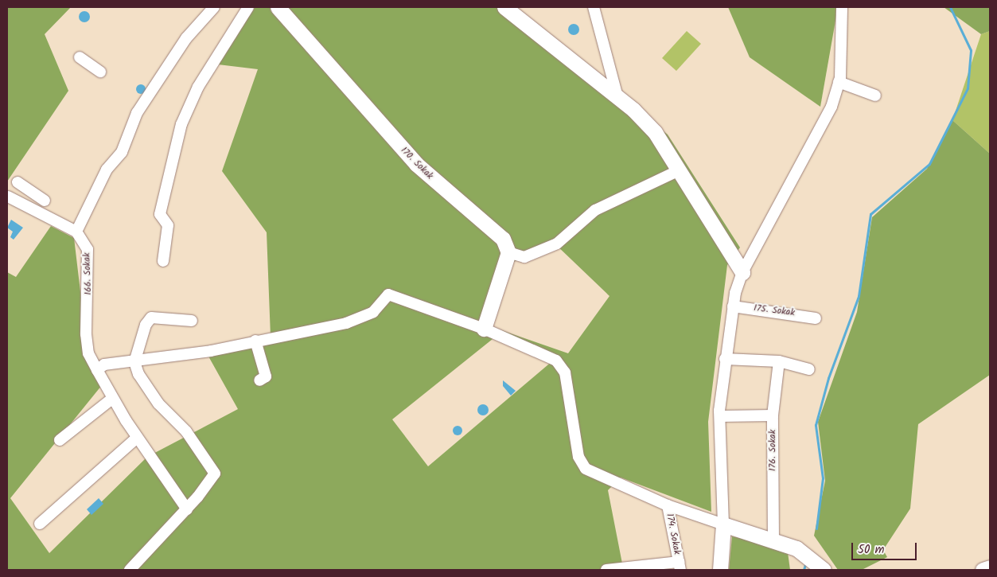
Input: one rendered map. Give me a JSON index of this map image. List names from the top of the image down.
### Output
{
  "streets": {
    "street": [
      "170. Sokak",
      "166. Sokak",
      "175. Sokak",
      "176. Sokak",
      "174. Sokak"
    ]
  },
  "scale_bar": "50 m"
}
